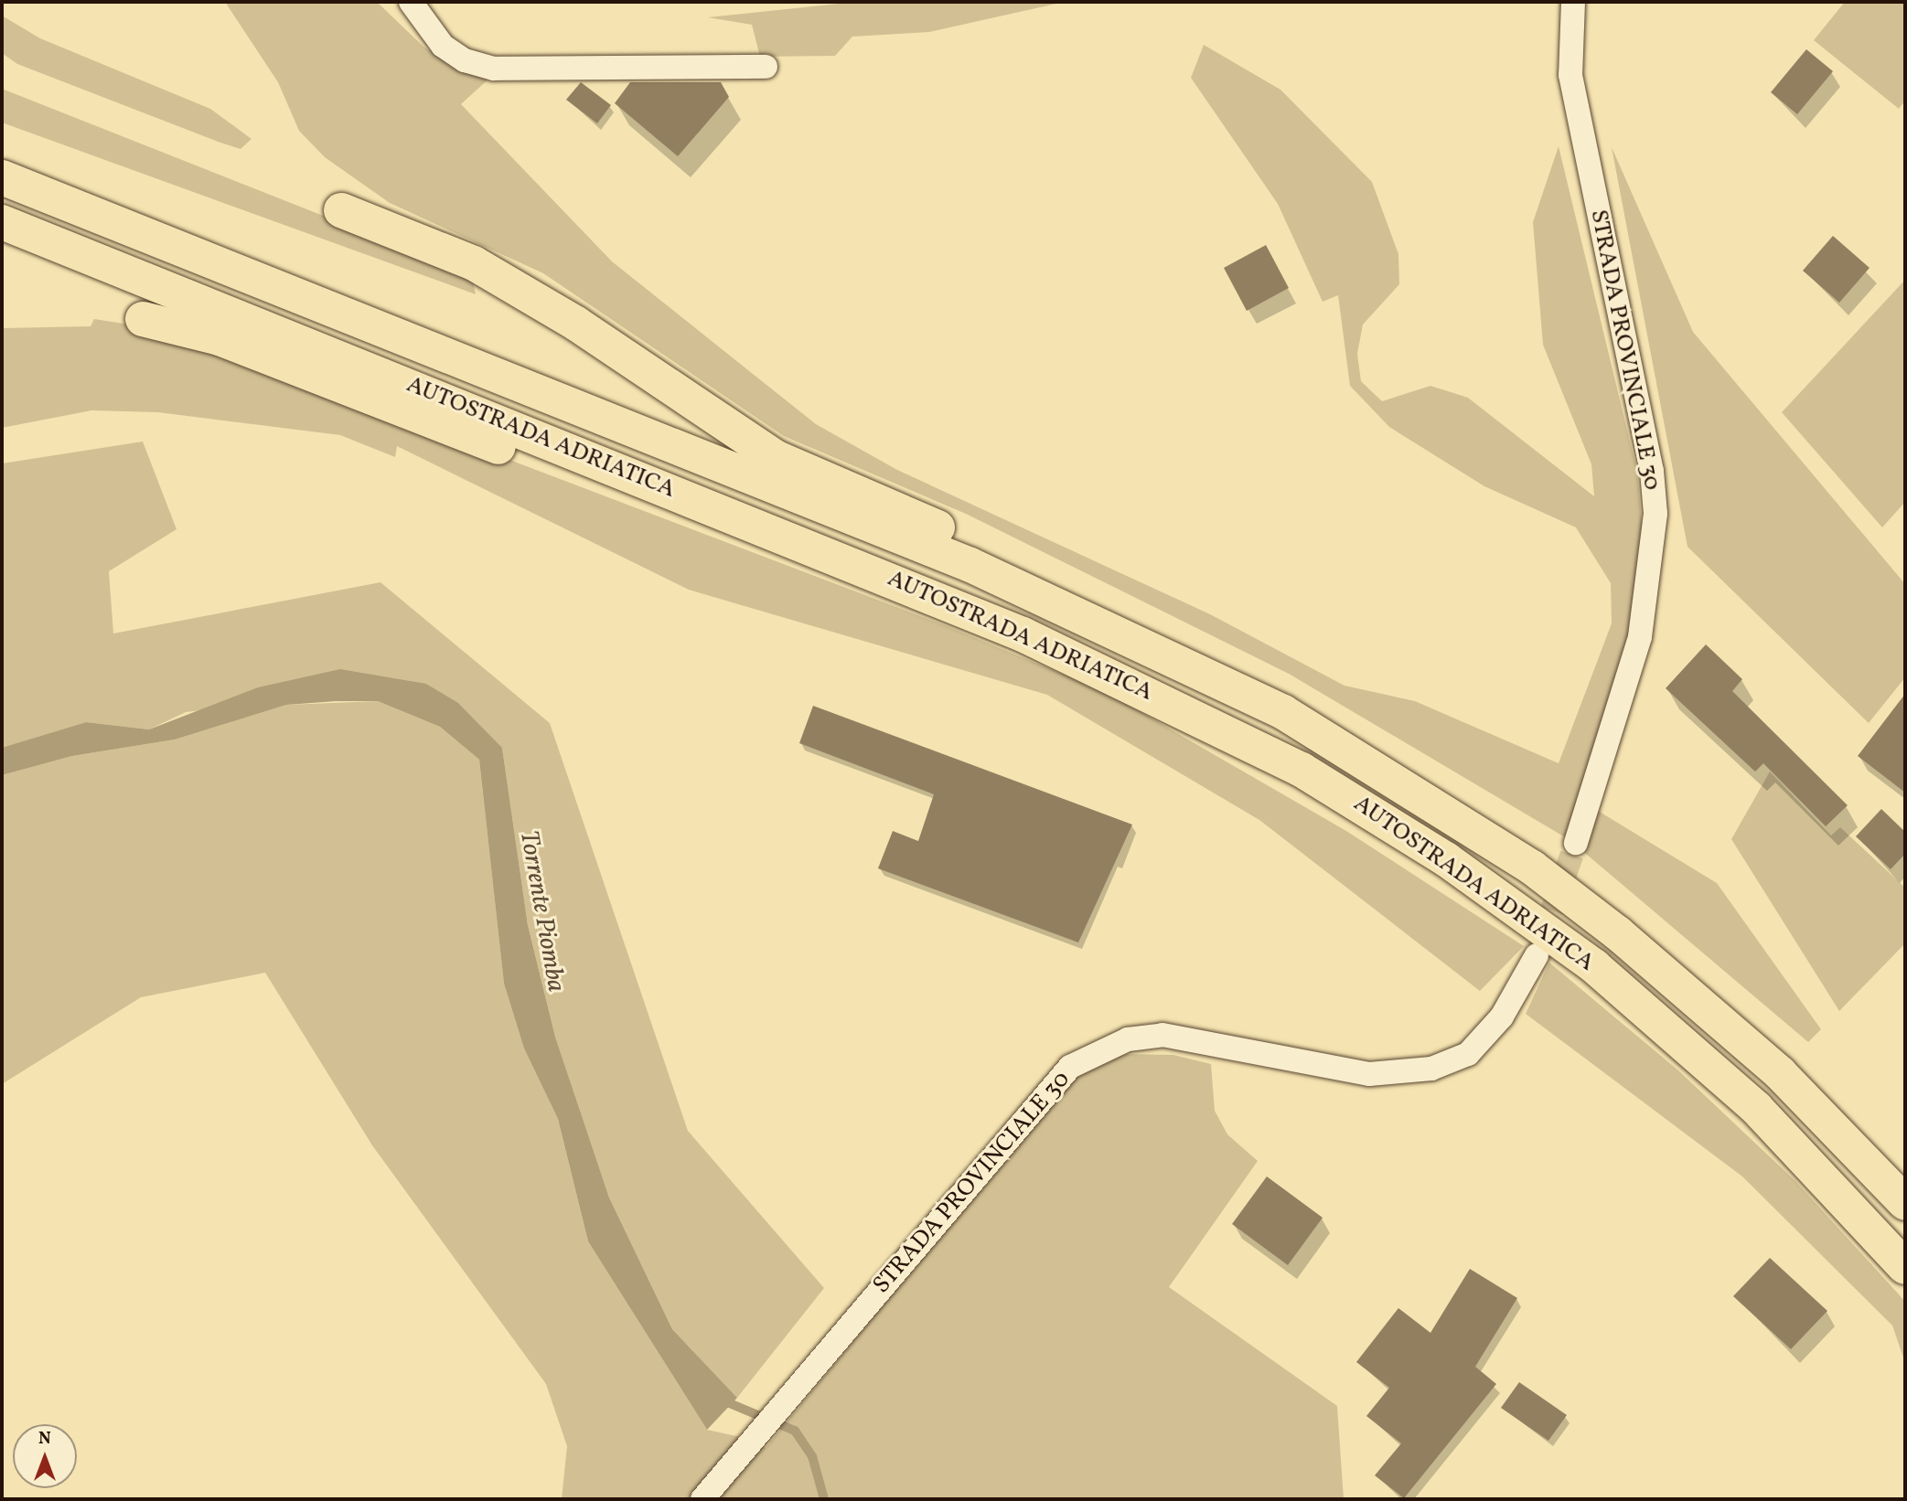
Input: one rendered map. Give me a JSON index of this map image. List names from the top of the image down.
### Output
{
  "streets": {
    "highway": ["AUTOSTRADA ADRIATICA"],
    "street": ["STRADA PROVINCIALE 30"]
  },
  "water": ["Torrente Piomba"],
  "north": "top"
}
